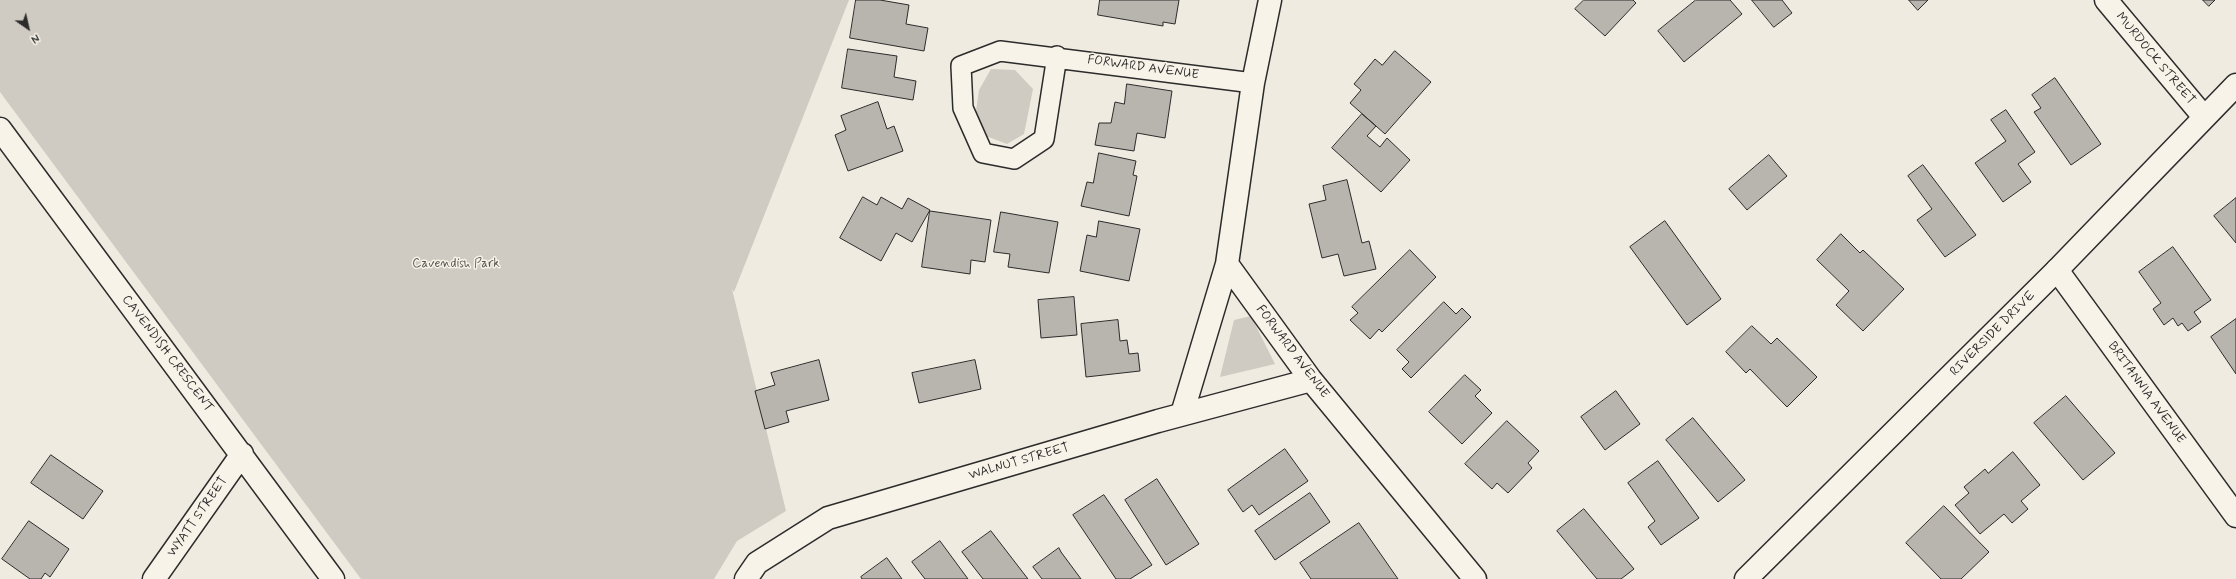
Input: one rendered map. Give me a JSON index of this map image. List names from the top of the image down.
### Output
{
  "streets": {
    "street": [
      "MURDOCK STREET",
      "FORWARD AVENUE",
      "RIVERSIDE DRIVE",
      "CAVENDISH CRESCENT",
      "BRITANNIA AVENUE",
      "WALNUT STREET",
      "WYATT STREET"
    ]
  },
  "crossings": [
    ["MURDOCK STREET", "RIVERSIDE DRIVE"],
    ["FORWARD AVENUE", "WALNUT STREET"],
    ["RIVERSIDE DRIVE", "BRITANNIA AVENUE"],
    ["CAVENDISH CRESCENT", "WYATT STREET"]
  ],
  "parks": ["Cavendish Park"],
  "north": "bottom right"
}
